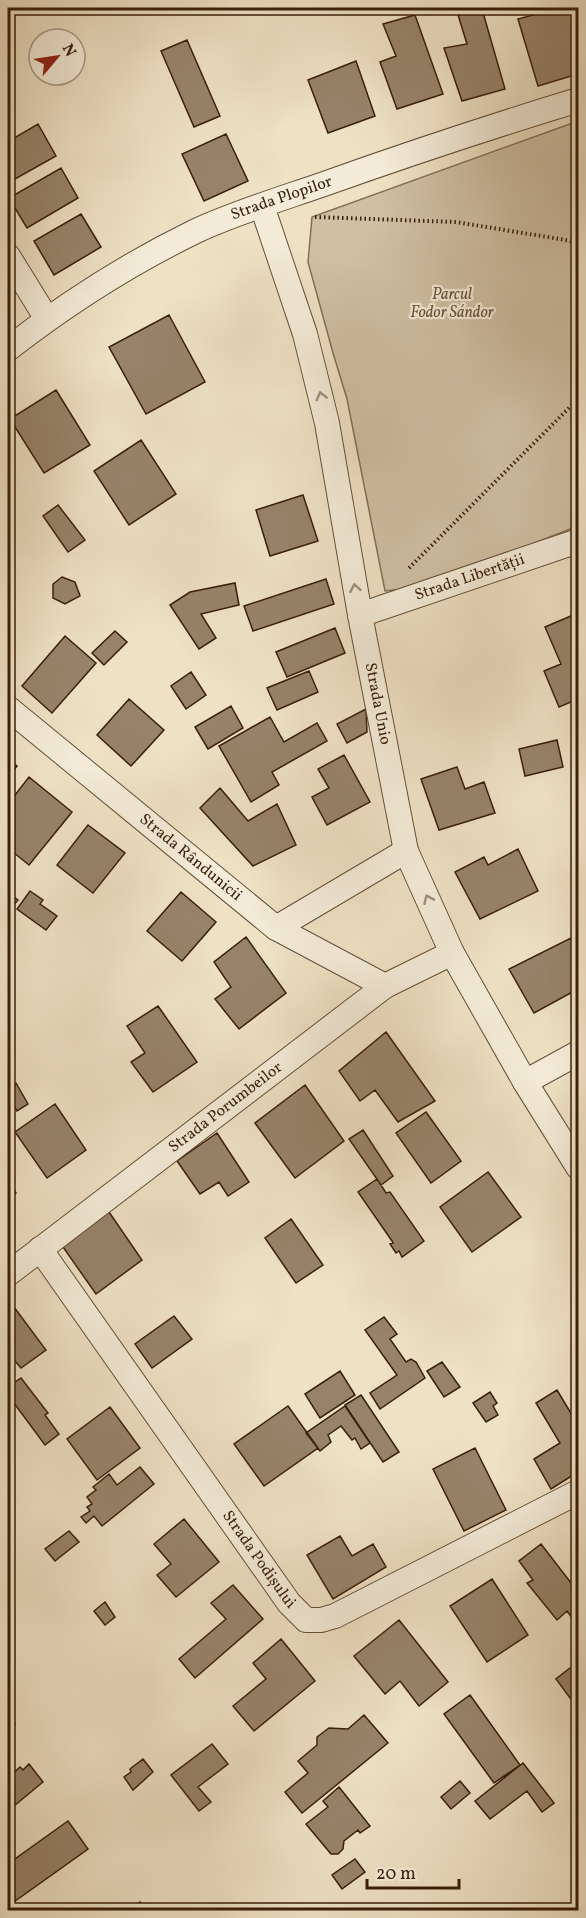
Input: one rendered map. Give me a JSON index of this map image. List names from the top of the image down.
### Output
{
  "streets": {
    "street": [
      "Strada Plopilor",
      "Strada Libertății",
      "Strada Unio",
      "Strada Rândunicii",
      "Strada Porumbeilor",
      "Strada Podișului"
    ]
  },
  "crossings": [
    ["Strada Plopilor", "Strada Unio"],
    ["Strada Libertății", "Strada Unio"],
    ["Strada Unio", "Strada Porumbeilor"],
    ["Strada Rândunicii", "Strada Porumbeilor"],
    ["Strada Porumbeilor", "Strada Podișului"]
  ],
  "one_way": ["Strada Unio"],
  "parks": ["Parcul Fodor Sándor"],
  "scale_bar": "20 m",
  "north": "top right"
}
